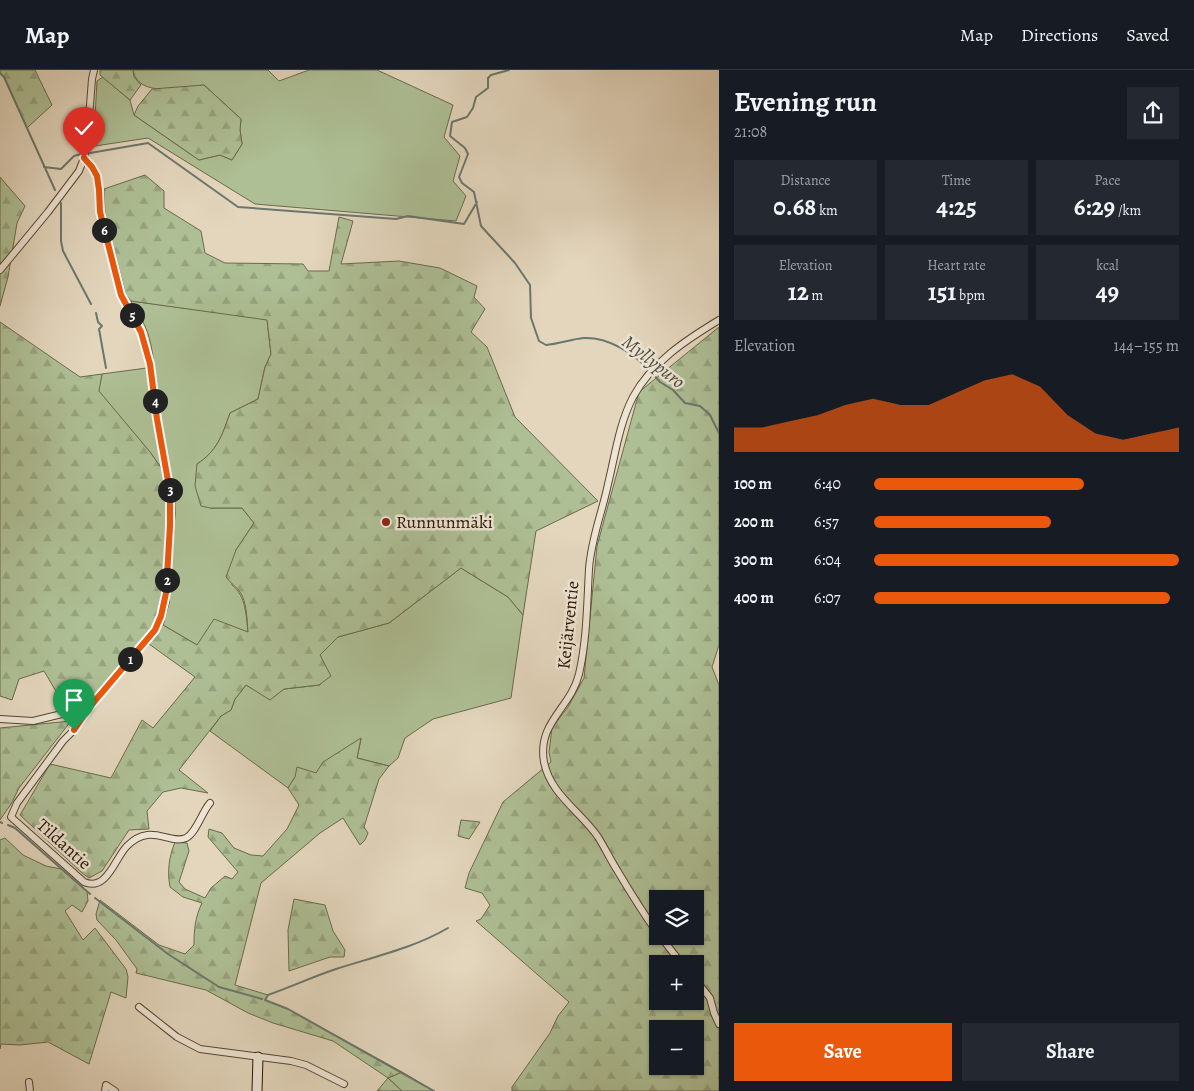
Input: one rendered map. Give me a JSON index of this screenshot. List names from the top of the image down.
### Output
{
  "streets": {
    "street": ["Keijärventie", "Tildantie"]
  },
  "water": ["Myllypuro"],
  "places": ["Runnunmäki"],
  "page": {
    "header": "Map",
    "nav": ["Map", "Directions", "Saved"],
    "heading": ["Evening run", "21:08"],
    "stats": [
      ["Distance", "0.68 km"],
      ["Time", "4:25"],
      ["Pace", "6:29 /km"],
      ["Elevation", "12 m"],
      ["Heart rate", "151 bpm"],
      ["kcal", "49"]
    ],
    "pins": [
      "6",
      "5",
      "4",
      "3",
      "2",
      "1"
    ],
    "chart": ["Elevation", "144–155 m"],
    "list": [
      {
        "name": "100 m",
        "note": "6:40"
      },
      {
        "name": "200 m",
        "note": "6:57"
      },
      {
        "name": "300 m",
        "note": "6:04"
      },
      {
        "name": "400 m",
        "note": "6:07"
      }
    ],
    "map_buttons": ["+", "−"],
    "buttons": ["Save", "Share"]
  }
}
